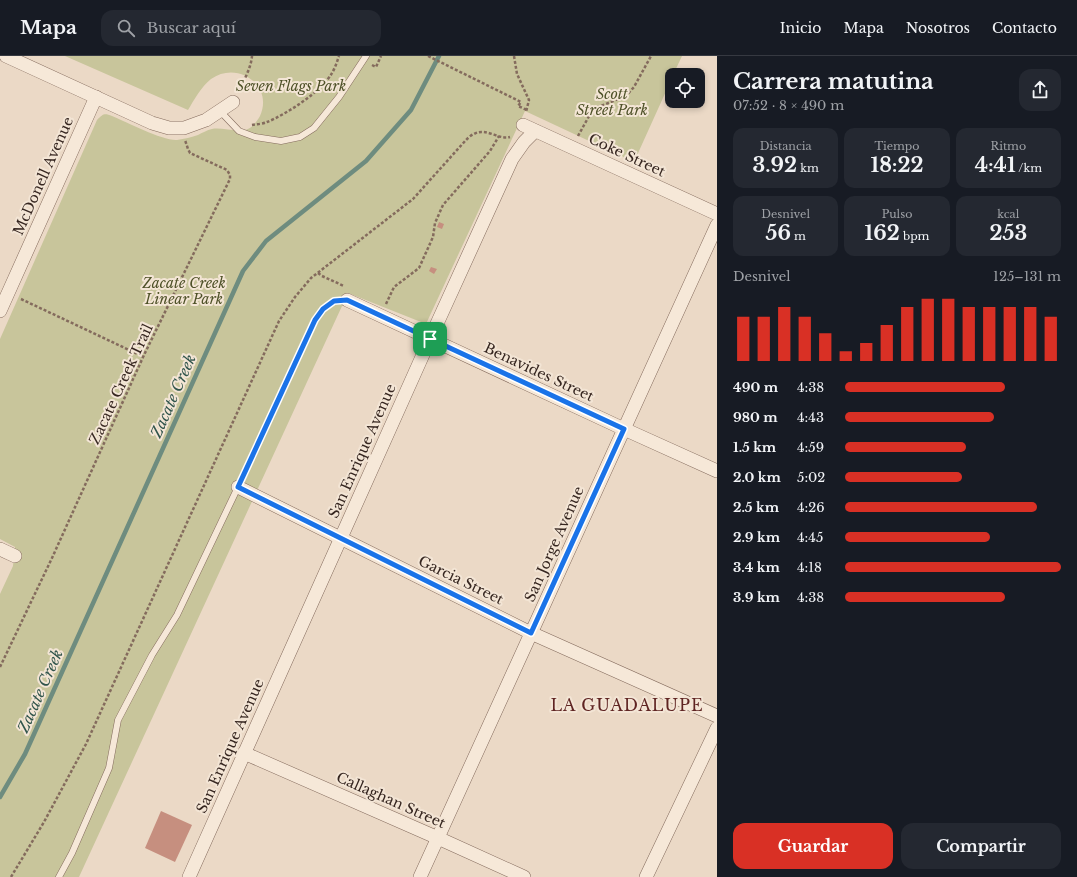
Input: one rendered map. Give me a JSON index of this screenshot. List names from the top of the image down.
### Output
{
  "streets": {
    "street": [
      "Coke Street",
      "McDonell Avenue",
      "Benavides Street",
      "San Enrique Avenue",
      "San Jorge Avenue",
      "Garcia Street",
      "Callaghan Street"
    ],
    "path": ["Zacate Creek Trail"]
  },
  "crossings": [
    ["Coke Street", "San Enrique Avenue"],
    ["Benavides Street", "San Enrique Avenue"],
    ["Benavides Street", "San Jorge Avenue"],
    ["San Enrique Avenue", "Garcia Street"],
    ["San Enrique Avenue", "Callaghan Street"],
    ["San Jorge Avenue", "Garcia Street"],
    ["San Jorge Avenue", "Callaghan Street"]
  ],
  "districts": ["LA GUADALUPE"],
  "water": ["Zacate Creek"],
  "parks": ["Seven Flags Park", "Scott Street Park", "Zacate Creek Linear Park"],
  "page": {
    "header": "Mapa",
    "search": "Buscar aquí",
    "nav": [
      "Inicio",
      "Mapa",
      "Nosotros",
      "Contacto"
    ],
    "heading": ["Carrera matutina", "07:52 · 8 × 490 m"],
    "stats": [
      ["Distancia", "3.92 km"],
      ["Tiempo", "18:22"],
      ["Ritmo", "4:41 /km"],
      ["Desnivel", "56 m"],
      ["Pulso", "162 bpm"],
      ["kcal", "253"]
    ],
    "chart": ["Desnivel", "125–131 m"],
    "list": [
      {
        "name": "490 m",
        "note": "4:38"
      },
      {
        "name": "980 m",
        "note": "4:43"
      },
      {
        "name": "1.5 km",
        "note": "4:59"
      },
      {
        "name": "2.0 km",
        "note": "5:02"
      },
      {
        "name": "2.5 km",
        "note": "4:26"
      },
      {
        "name": "2.9 km",
        "note": "4:45"
      },
      {
        "name": "3.4 km",
        "note": "4:18"
      },
      {
        "name": "3.9 km",
        "note": "4:38"
      }
    ],
    "buttons": ["Guardar", "Compartir"]
  }
}
